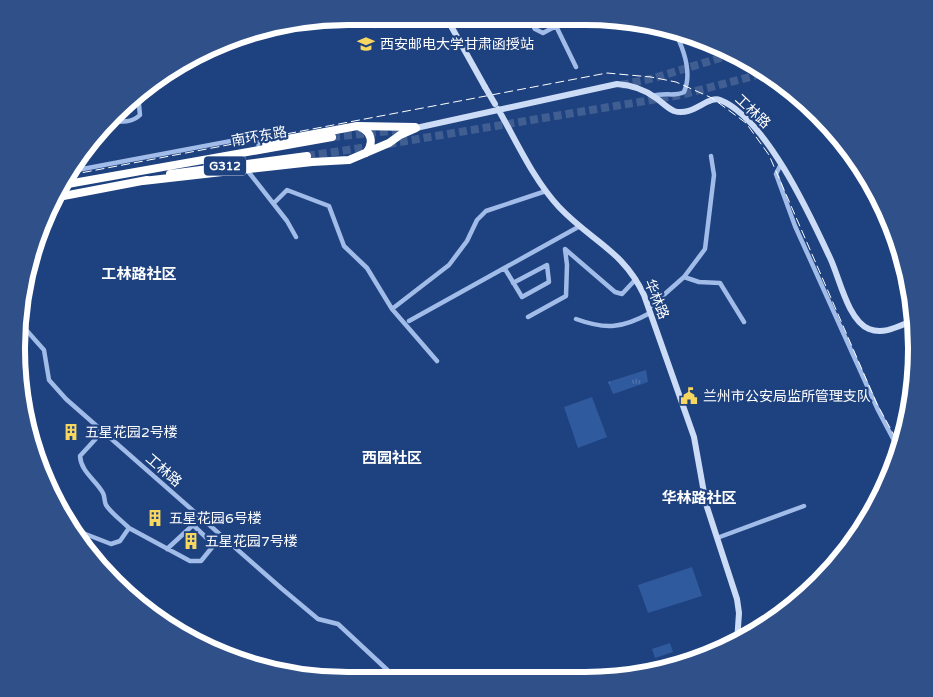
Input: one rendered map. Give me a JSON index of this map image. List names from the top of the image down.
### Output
{
  "streets": {
    "highway": ["南环东路", "G312"],
    "street": ["工林路", "华林路"]
  },
  "crossings": [
    ["工林路", "华林路"],
    ["南环东路", "G312"]
  ],
  "districts": ["工林路社区", "西园社区", "华林路社区"],
  "places": {
    "school or university": ["西安邮电大学甘肃函授站"],
    "public building": ["兰州市公安局监所管理支队"],
    "building": ["五星花园2号楼", "五星花园6号楼", "五星花园7号楼"]
  }
}
